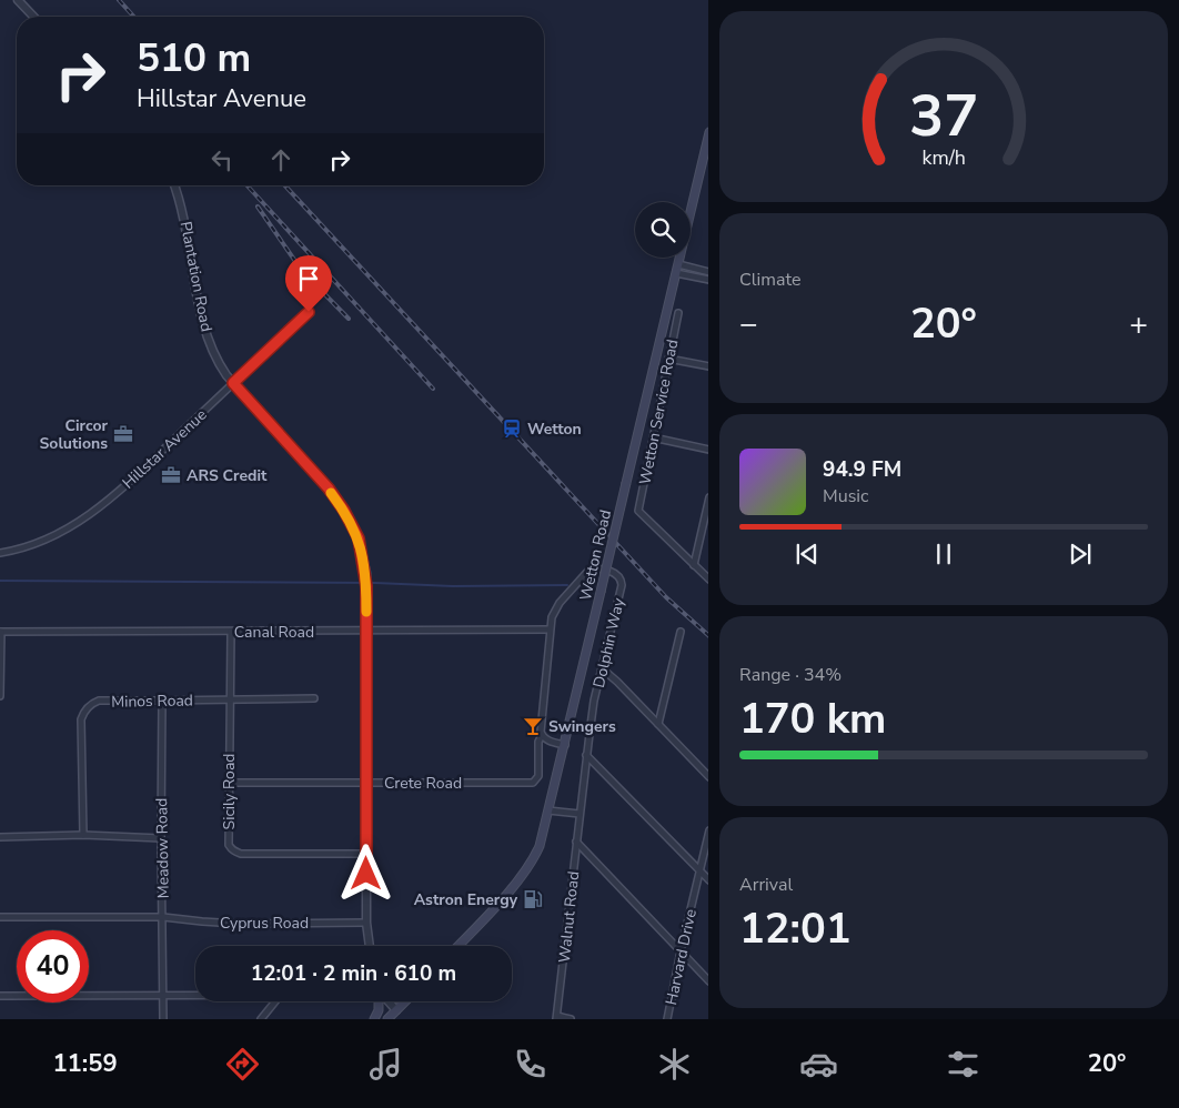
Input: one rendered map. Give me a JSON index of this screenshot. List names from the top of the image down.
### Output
{
  "streets": {
    "main road": ["Wetton Road"],
    "street": [
      "Plantation Road",
      "Wetton Service Road",
      "Hillstar Avenue",
      "Canal Road",
      "Dolphin Way",
      "Minos Road",
      "Crete Road",
      "Sicily Road",
      "Meadow Road",
      "Walnut Road",
      "Cyprus Road",
      "Harvard Drive"
    ]
  },
  "crossings": [
    ["Plantation Road", "Hillstar Avenue"],
    ["Plantation Road", "Canal Road"],
    ["Plantation Road", "Crete Road"],
    ["Plantation Road", "Sicily Road"],
    ["Plantation Road", "Cyprus Road"],
    ["Canal Road", "Dolphin Way"],
    ["Canal Road", "Sicily Road"],
    ["Dolphin Way", "Crete Road"],
    ["Dolphin Way", "Walnut Road"],
    ["Minos Road", "Sicily Road"],
    ["Minos Road", "Meadow Road"],
    ["Crete Road", "Sicily Road"],
    ["Meadow Road", "Cyprus Road"]
  ],
  "places": {
    "station": ["Wetton"],
    "office": ["Circor Solutions", "ARS Credit"],
    "bar": ["Swingers"],
    "fuel station": ["Astron Energy"]
  },
  "page": {
    "turn": ["510 m", "Hillstar Avenue"],
    "tile": [
      "Climate",
      ["Range · 34%", "170 km"],
      ["Arrival", "12:01"]
    ],
    "heat": ["−", "20°", "+"],
    "song": ["94.9 FM", "Music"],
    "limit": "40",
    "trip": "12:01 · 2 min · 610 m",
    "tabs": ["11:59", "20°"],
    "gauge": ["37", "km/h"]
  }
}
